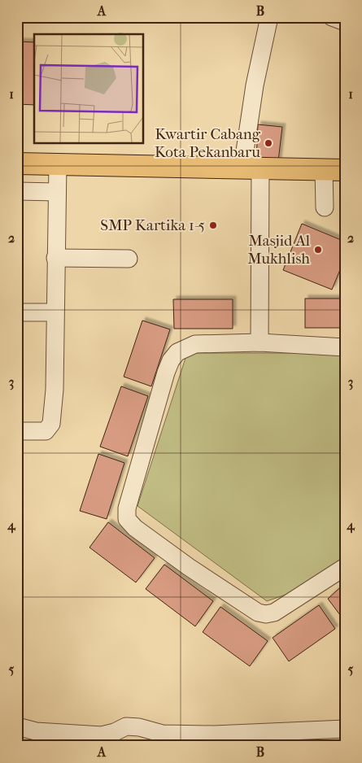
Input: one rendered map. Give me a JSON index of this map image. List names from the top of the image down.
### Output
{
  "places": ["Kwartir Cabang Kota Pekanbaru", "SMP Kartika 1-5", "Masjid Al Mukhlish"],
  "grid": {
    "columns": ["A", "B"],
    "rows": [
      "1",
      "2",
      "3",
      "4",
      "5"
    ]
  }
}
